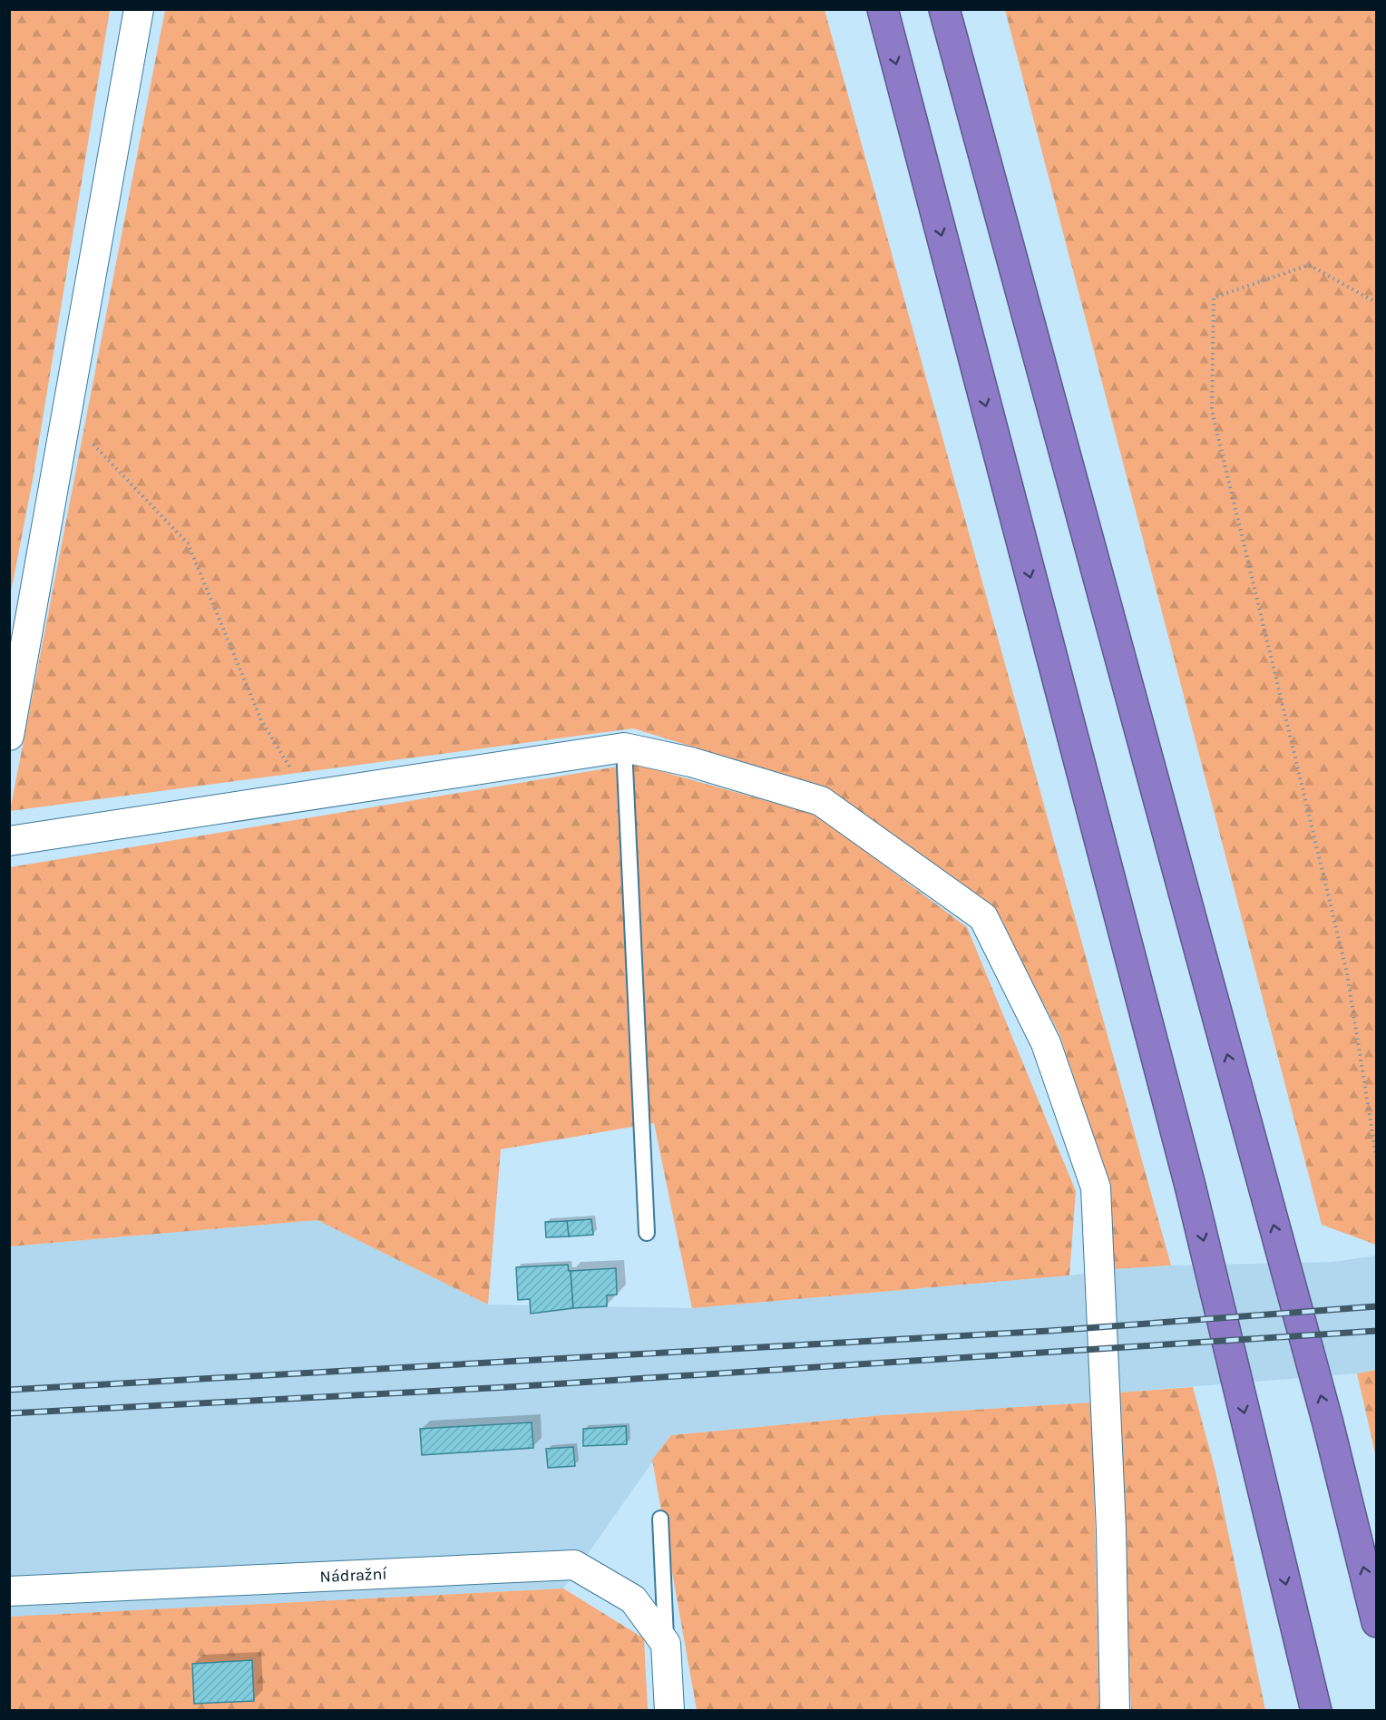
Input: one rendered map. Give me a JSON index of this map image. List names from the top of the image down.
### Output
{
  "streets": {
    "street": ["Nádražní"]
  }
}
